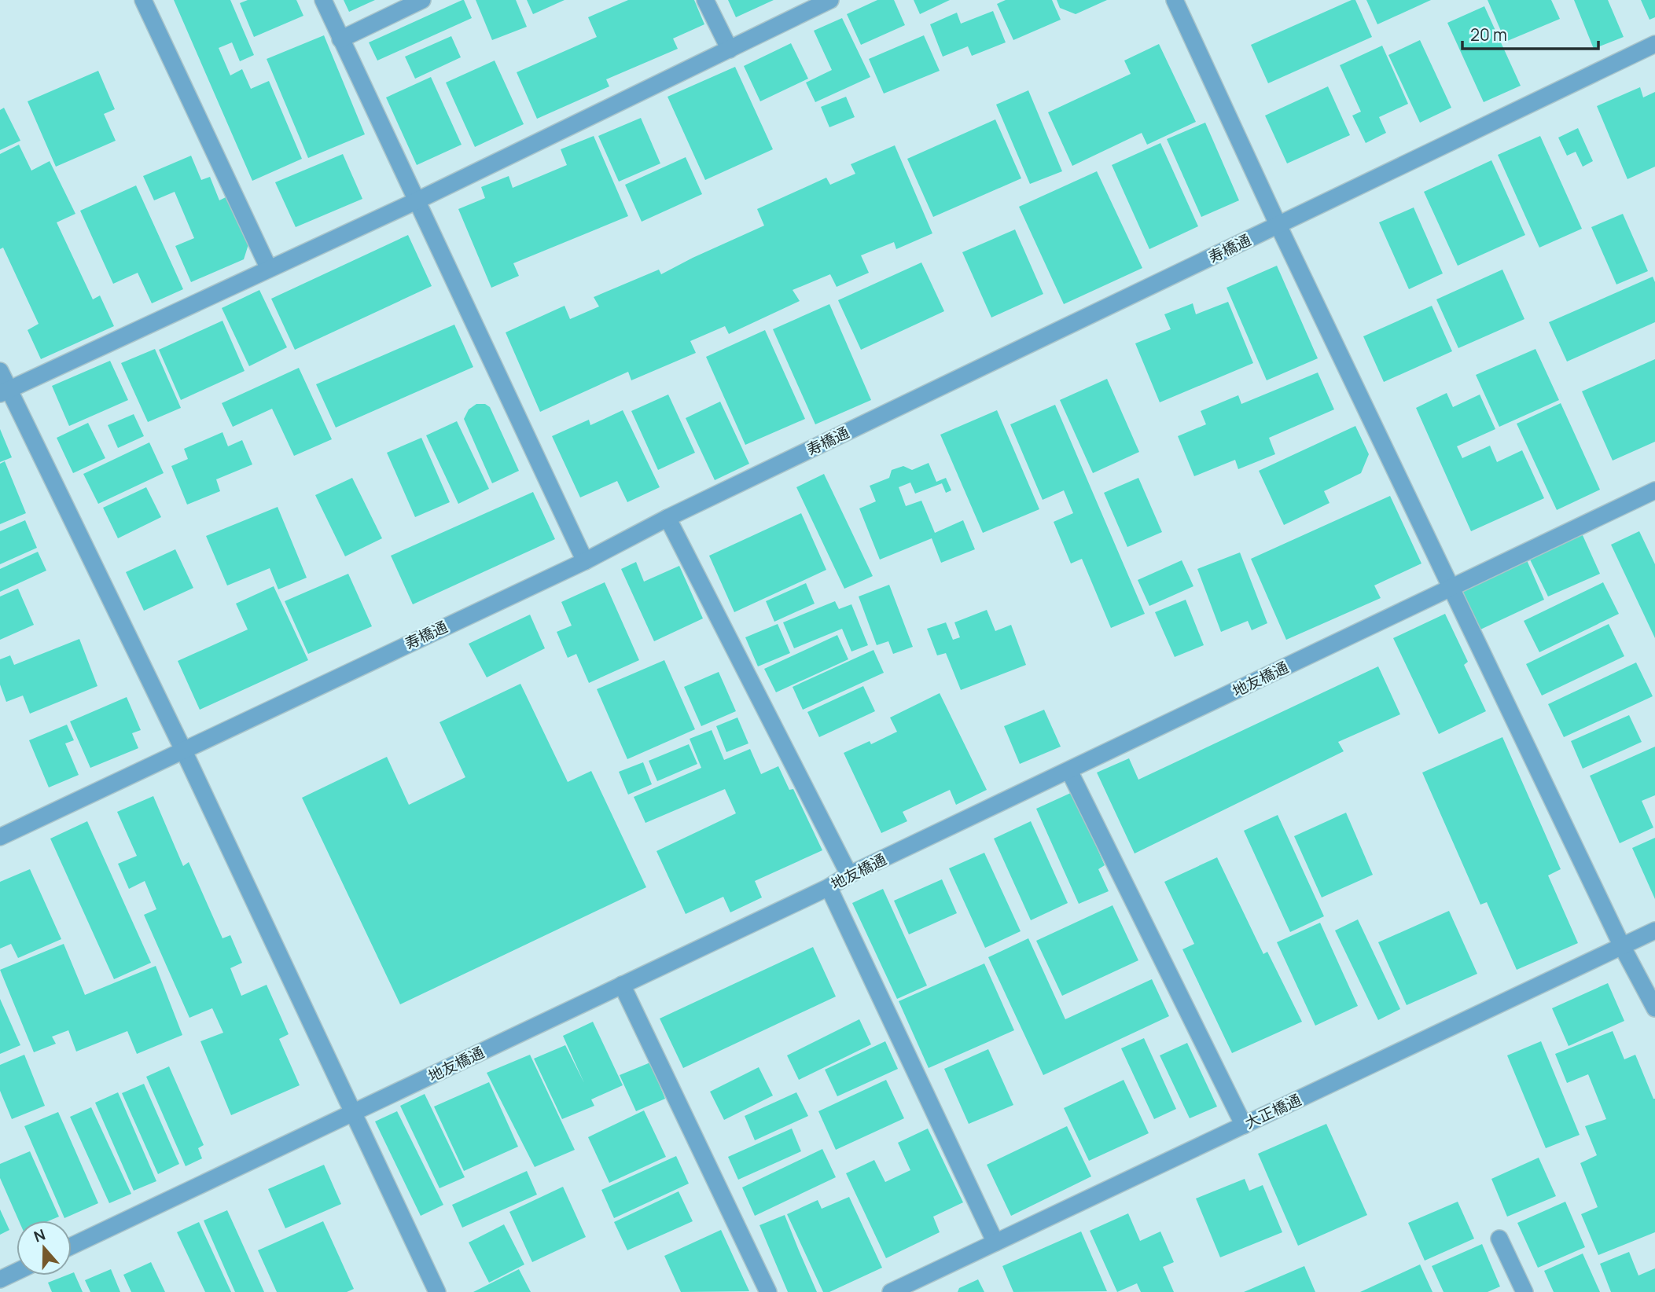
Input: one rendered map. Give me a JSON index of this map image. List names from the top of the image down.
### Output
{
  "streets": {
    "street": ["寿橋通", "地友橋通", "大正橋通"]
  },
  "scale_bar": "20 m",
  "north": "top"
}
